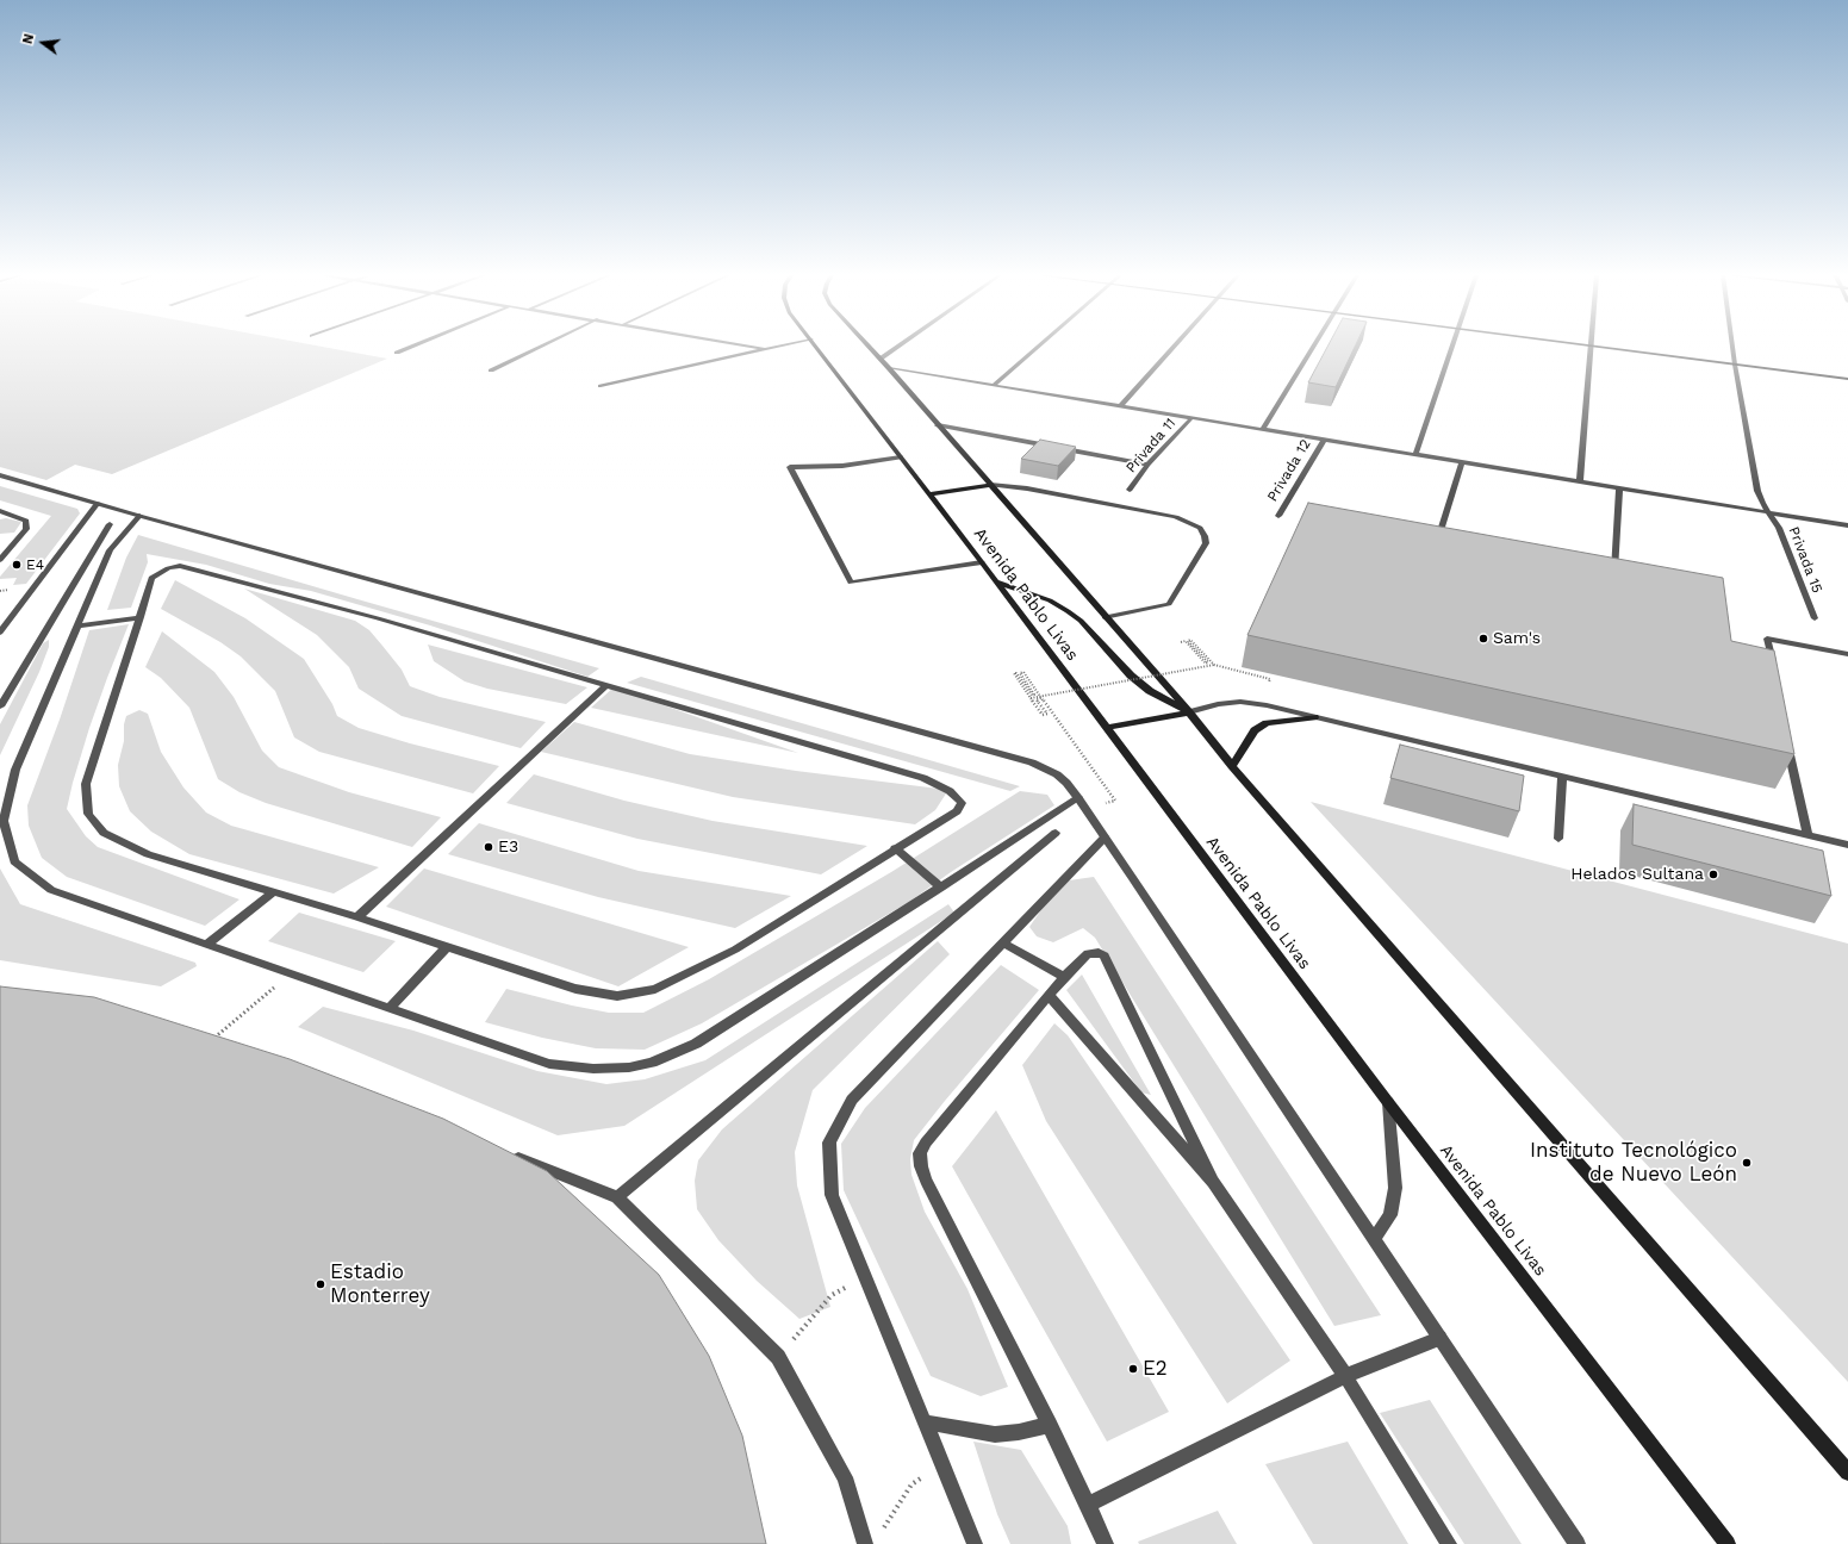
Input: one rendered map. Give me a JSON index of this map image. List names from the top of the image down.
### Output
{
  "streets": {
    "main road": ["Avenida Pablo Livas"],
    "street": ["Privada 11", "Privada 12", "Privada 15"]
  },
  "places": [
    "E4",
    "Sam's",
    "E3",
    "Helados Sultana",
    "Instituto Tecnológico de Nuevo León",
    "Estadio Monterrey",
    "E2"
  ],
  "north": "left"
}
